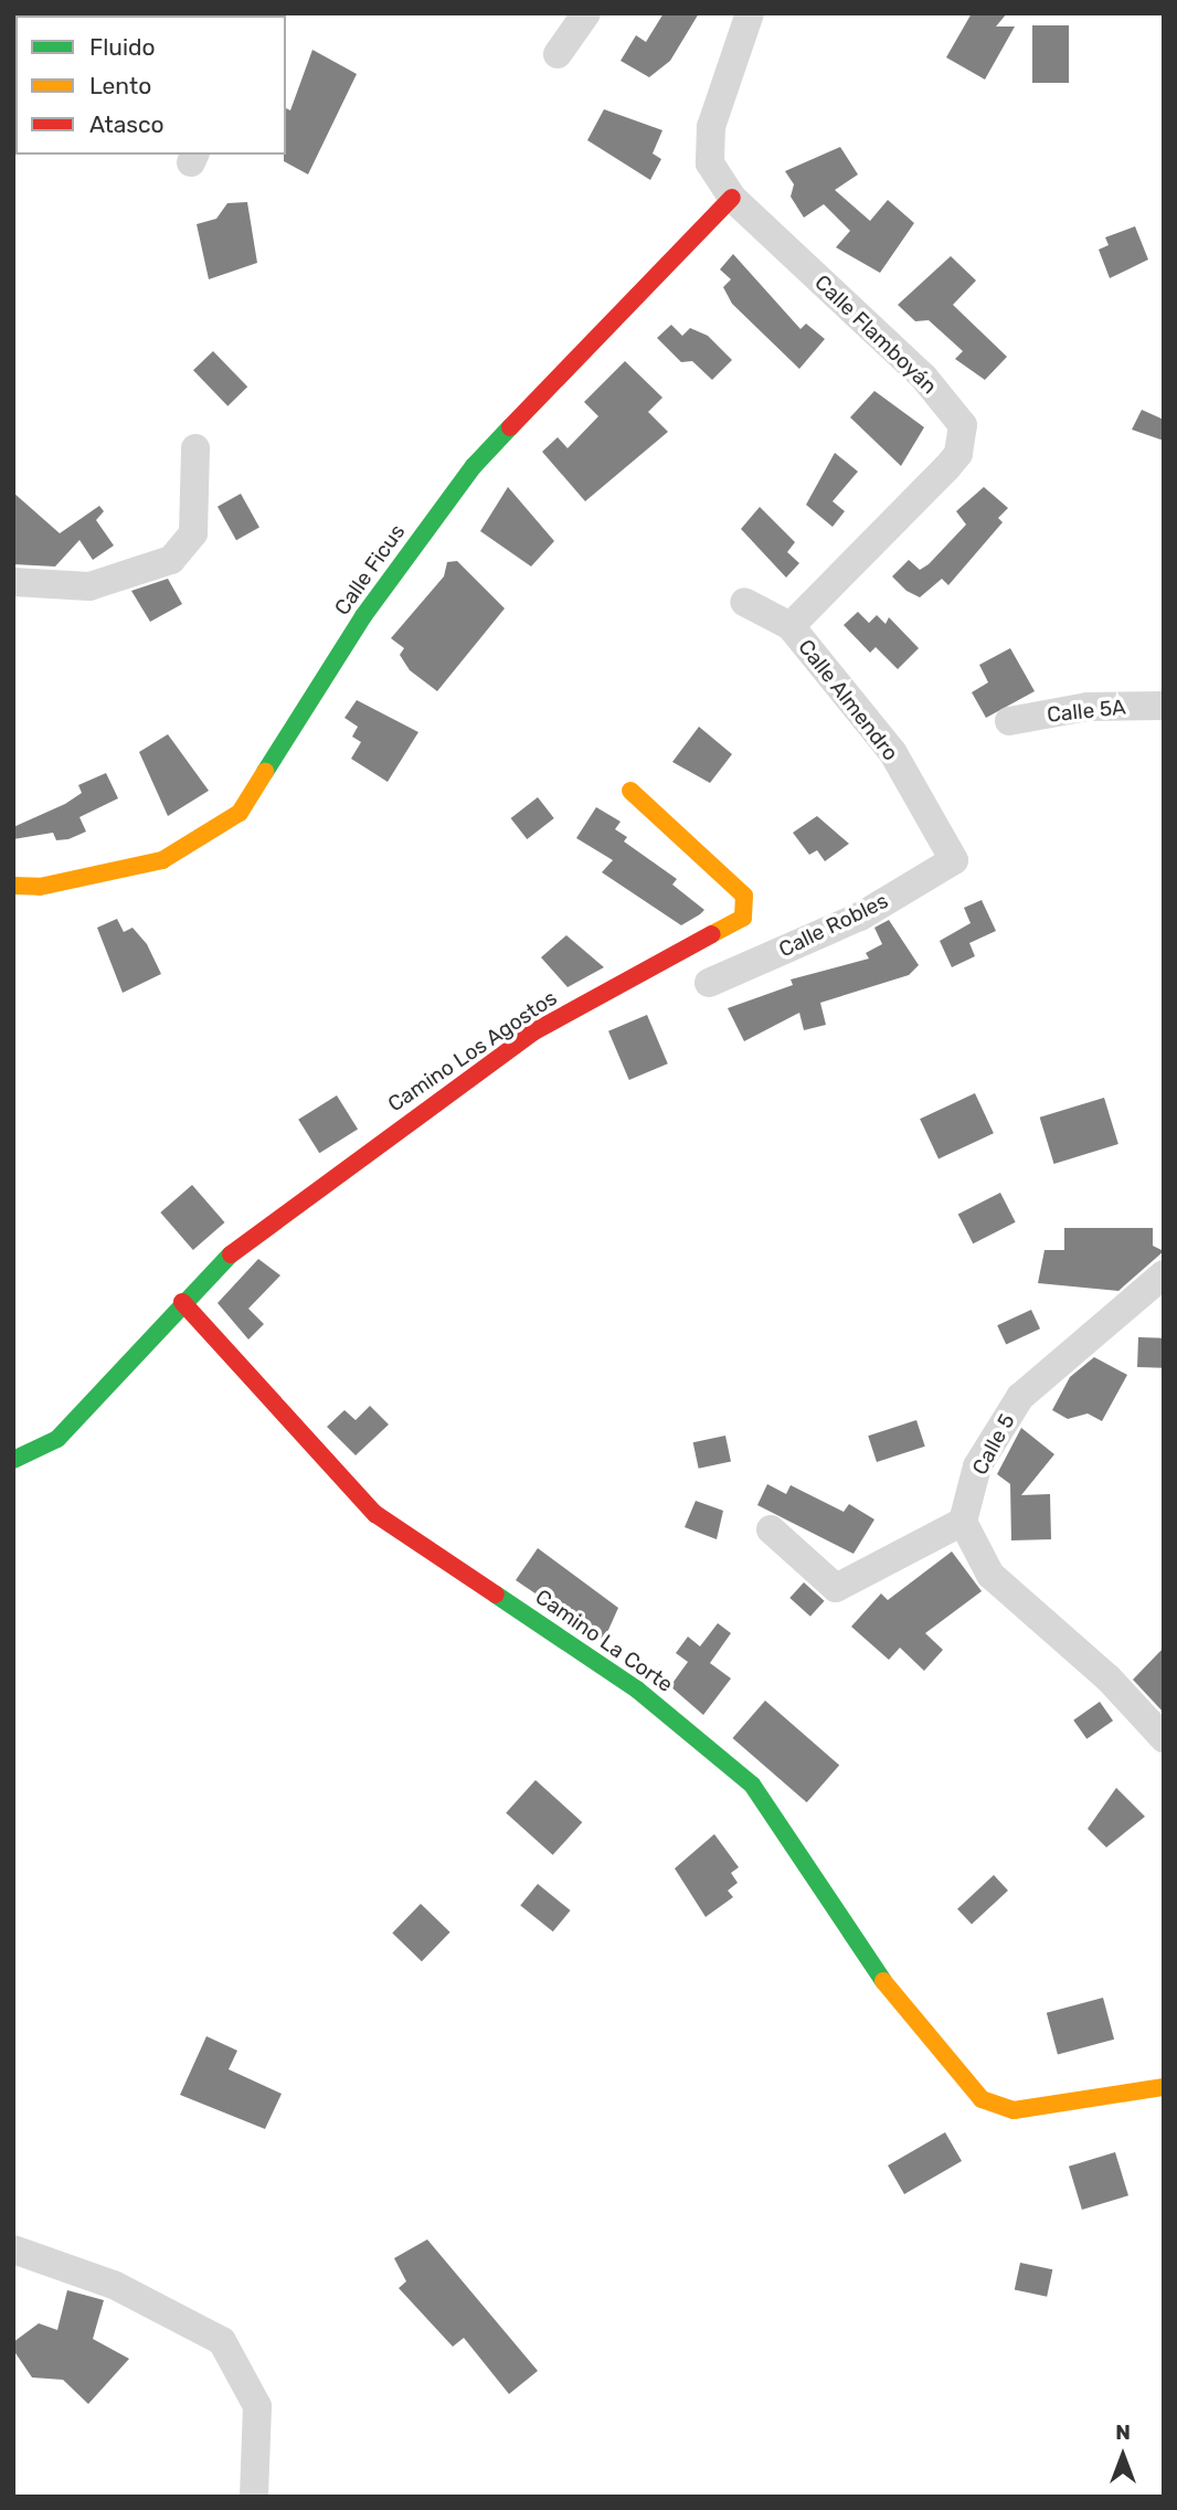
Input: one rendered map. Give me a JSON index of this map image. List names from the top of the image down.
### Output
{
  "streets": {
    "street": [
      "Calle Flamboyán",
      "Calle Ficus",
      "Calle Almendro",
      "Calle 5A",
      "Calle Robles",
      "Camino Los Agostos",
      "Calle 5",
      "Camino La Corte"
    ]
  },
  "crossings": [
    ["Calle Flamboyán", "Calle Ficus"],
    ["Calle Flamboyán", "Calle Almendro"],
    ["Calle Almendro", "Calle Robles"],
    ["Camino Los Agostos", "Camino La Corte"]
  ],
  "legend": ["Fluido", "Lento", "Atasco"],
  "north": "top"
}
